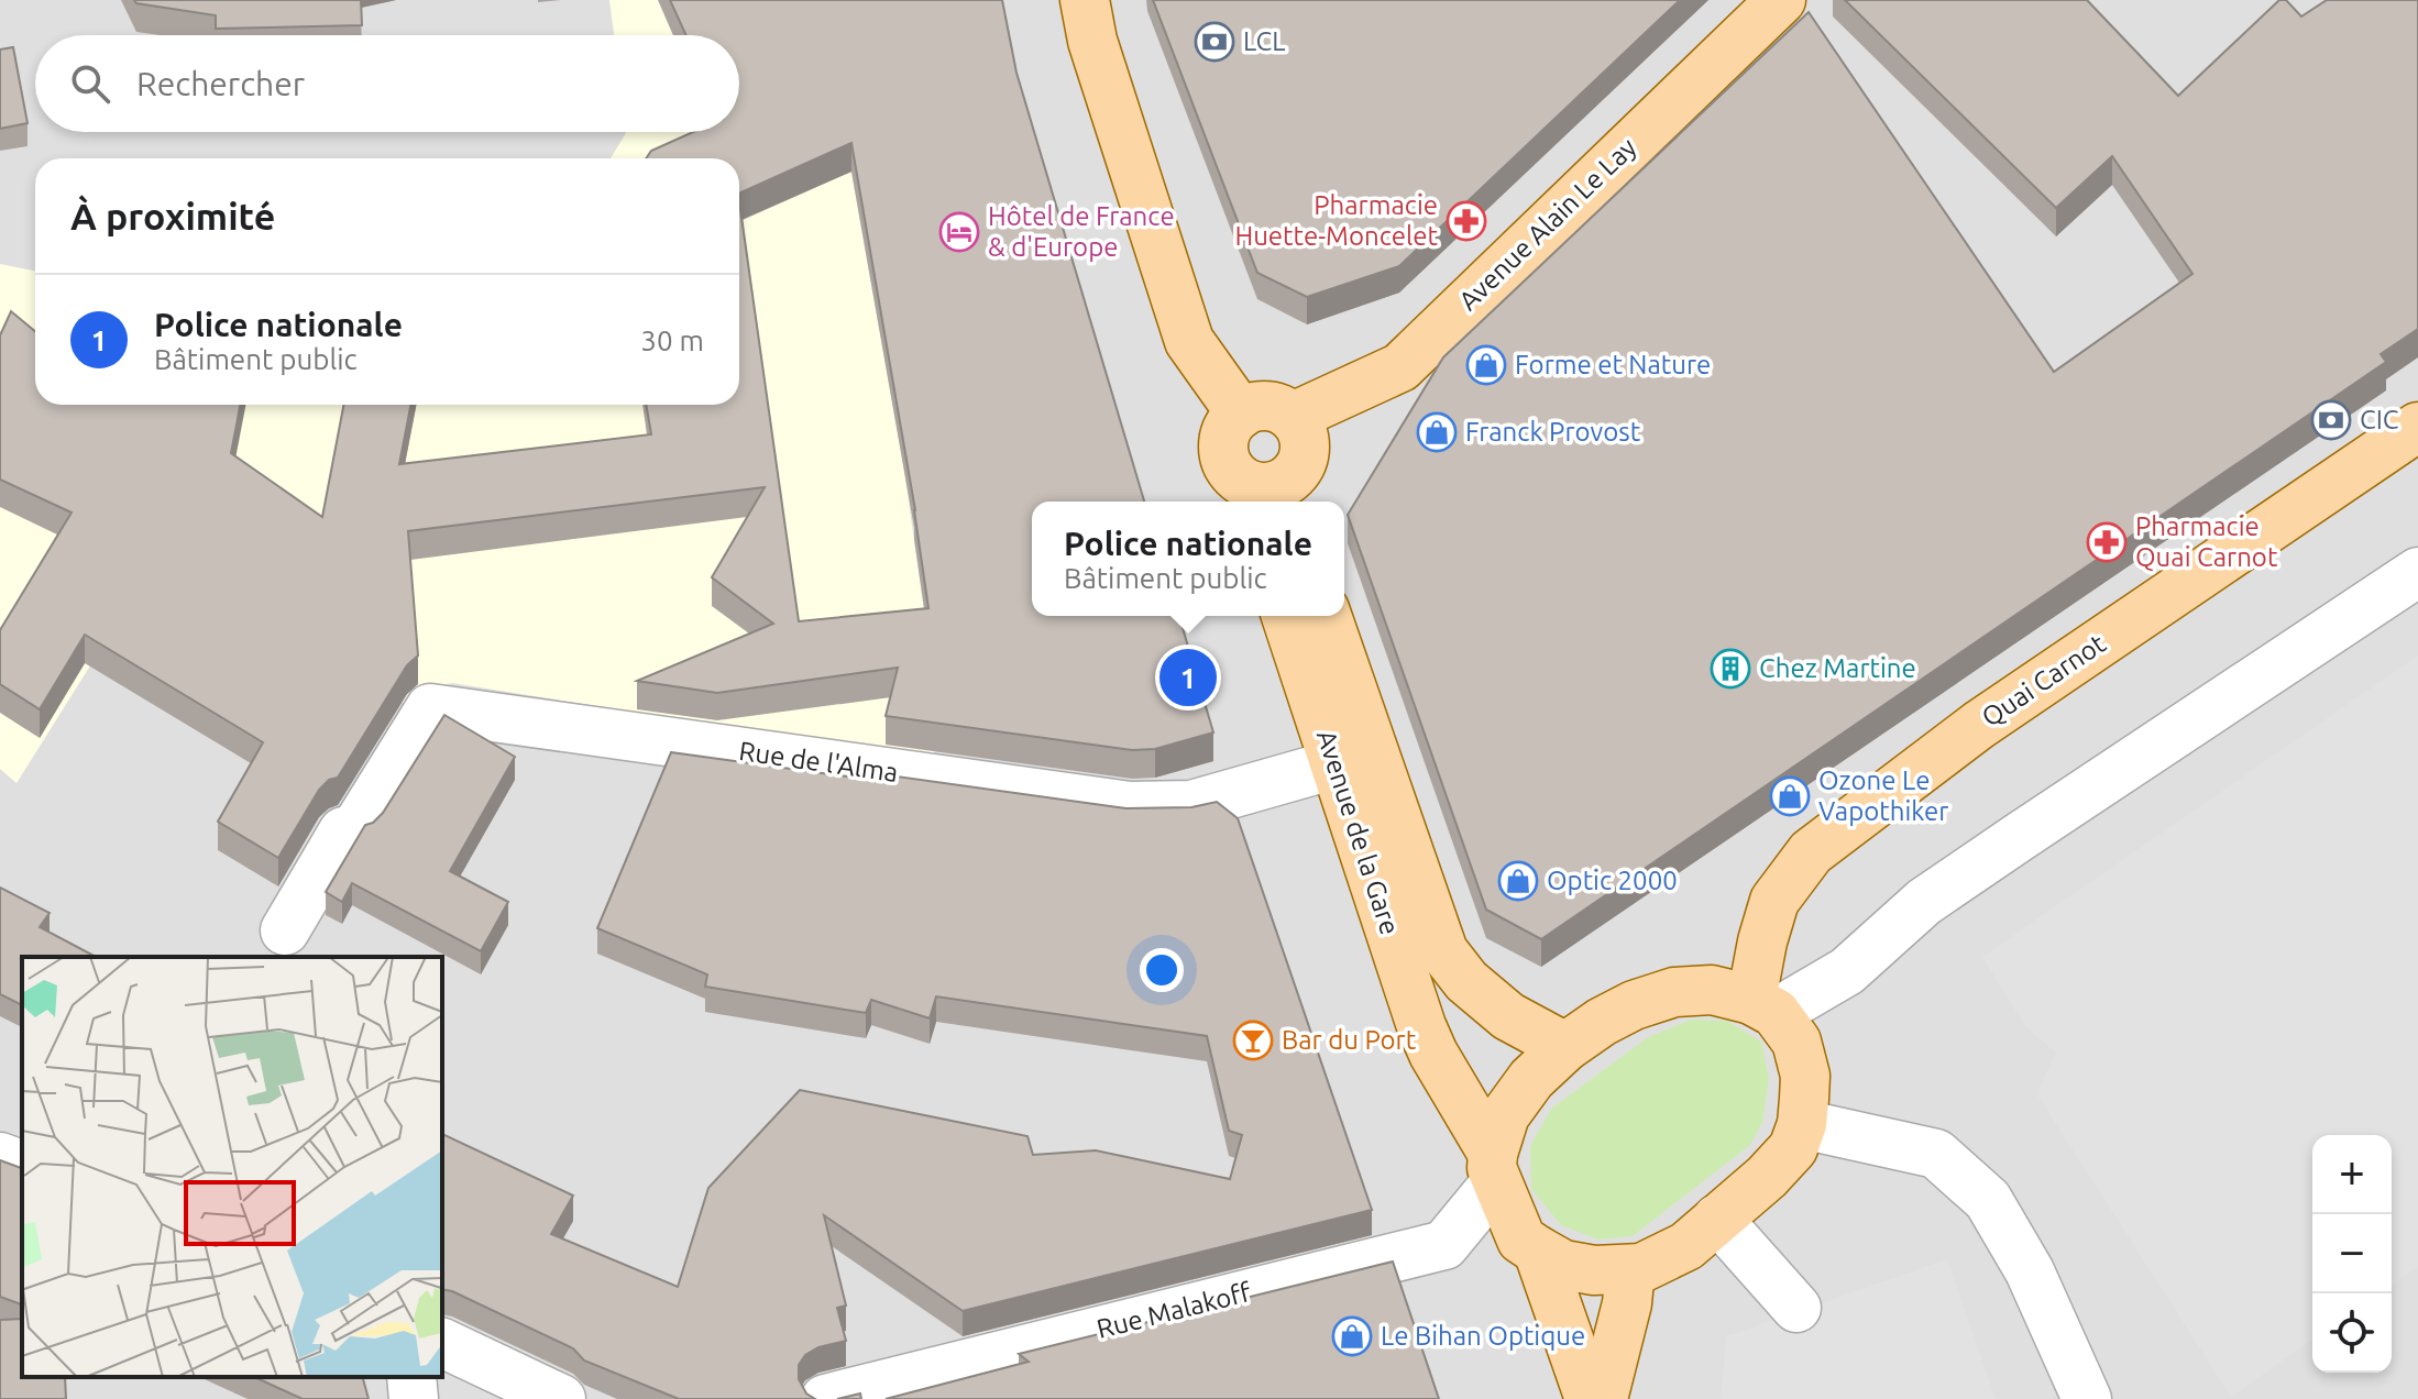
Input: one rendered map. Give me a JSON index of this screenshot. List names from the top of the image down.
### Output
{
  "streets": {
    "main road": ["Avenue Alain Le Lay", "Quai Carnot", "Avenue de la Gare"],
    "street": ["Rue de l'Alma", "Rue Malakoff"]
  },
  "crossings": [
    ["Quai Carnot", "Avenue de la Gare"],
    ["Quai Carnot", "Rue Malakoff"],
    ["Rue de l'Alma", "Avenue de la Gare"],
    ["Avenue de la Gare", "Rue Malakoff"]
  ],
  "places": {
    "bank": ["LCL", "CIC"],
    "pharmacy": ["Pharmacie Huette-Moncelet", "Pharmacie Quai Carnot"],
    "hotel": ["Hôtel de France & d'Europe"],
    "shop": [
      "Forme et Nature",
      "Franck Provost",
      "Ozone Le Vapothiker",
      "Optic 2000",
      "Le Bihan Optique"
    ],
    "building": ["Chez Martine"],
    "bar": ["Bar du Port"]
  },
  "page": {
    "search": "Rechercher",
    "heading": "À proximité",
    "list": [
      {
        "mark": "1",
        "name": "Police nationale",
        "note": "Bâtiment public",
        "value": "30 m"
      }
    ],
    "popup": ["Police nationale", "Bâtiment public"],
    "pins": "1",
    "map_buttons": ["+", "−"]
  }
}
